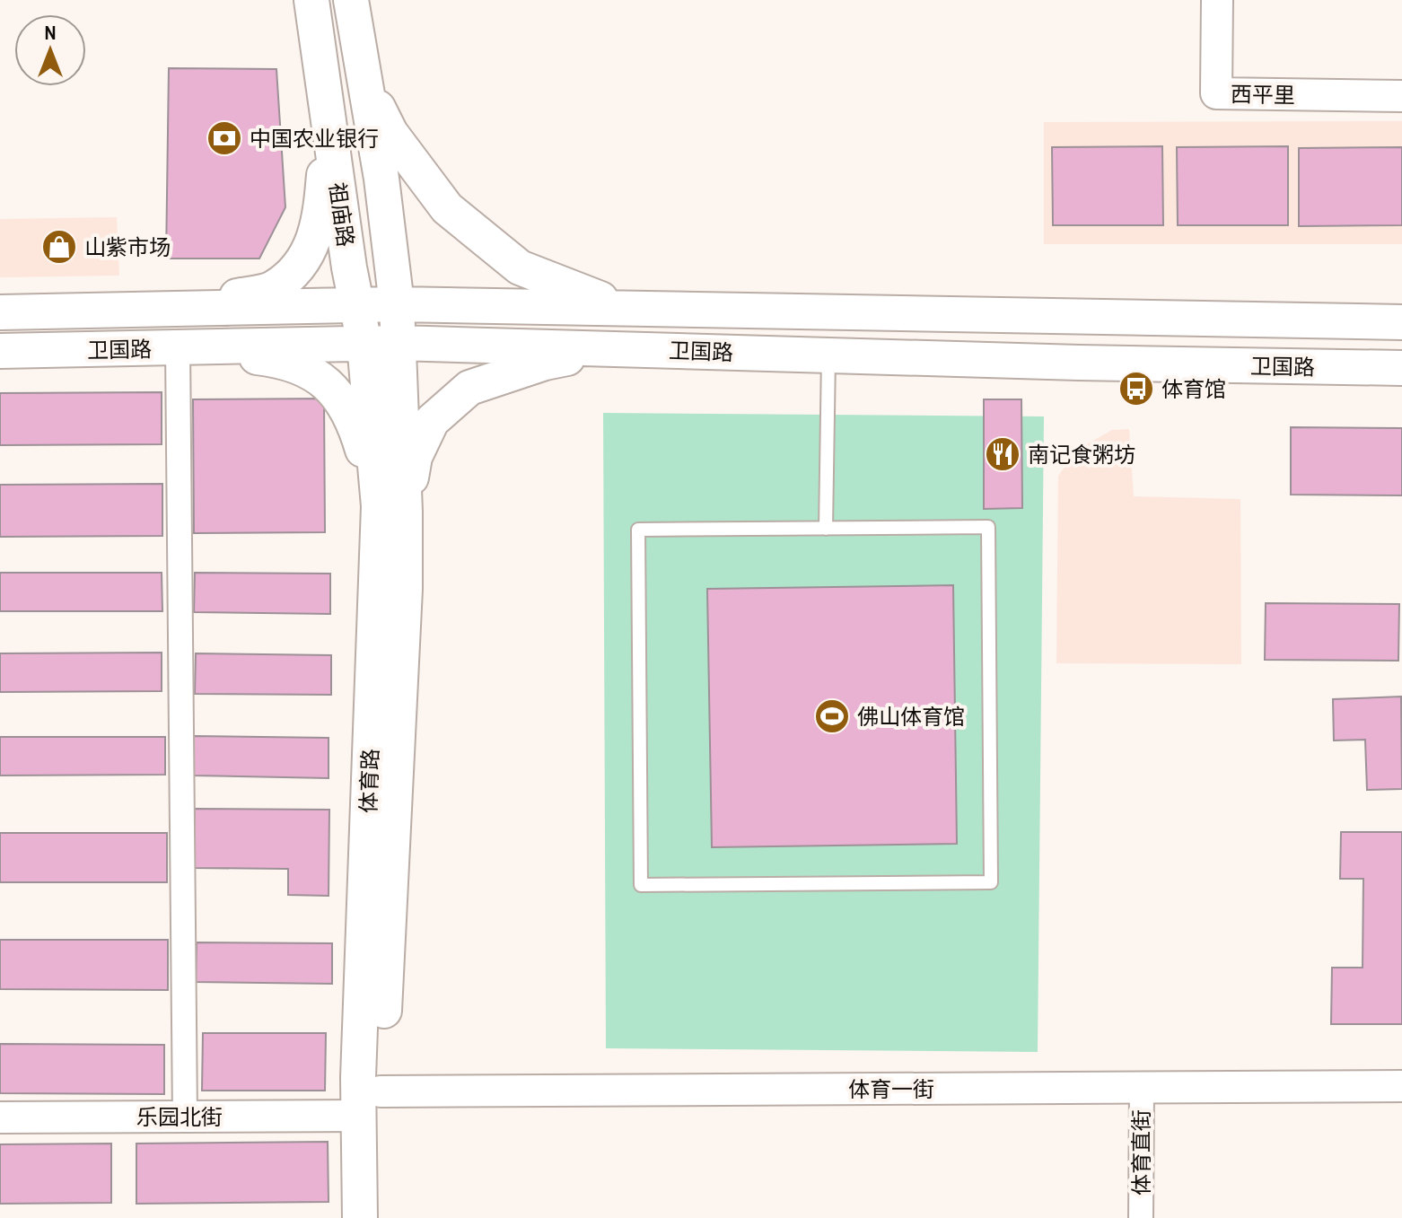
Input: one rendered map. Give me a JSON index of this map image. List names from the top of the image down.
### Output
{
  "streets": {
    "main road": ["祖庙路", "卫国路", "体育路"],
    "street": [
      "西平里",
      "体育一街",
      "乐园北街",
      "体育直街"
    ]
  },
  "crossings": [
    ["祖庙路", "卫国路"],
    ["祖庙路", "体育路"],
    ["卫国路", "体育路"],
    ["体育路", "体育一街"],
    ["体育路", "乐园北街"],
    ["体育一街", "乐园北街"],
    ["体育一街", "体育直街"]
  ],
  "places": {
    "bank": ["中国农业银行"],
    "shop": ["山紫市场"],
    "bus stop": ["体育馆"],
    "restaurant": ["南记食粥坊"],
    "sports": ["佛山体育馆"]
  },
  "north": "top"
}
